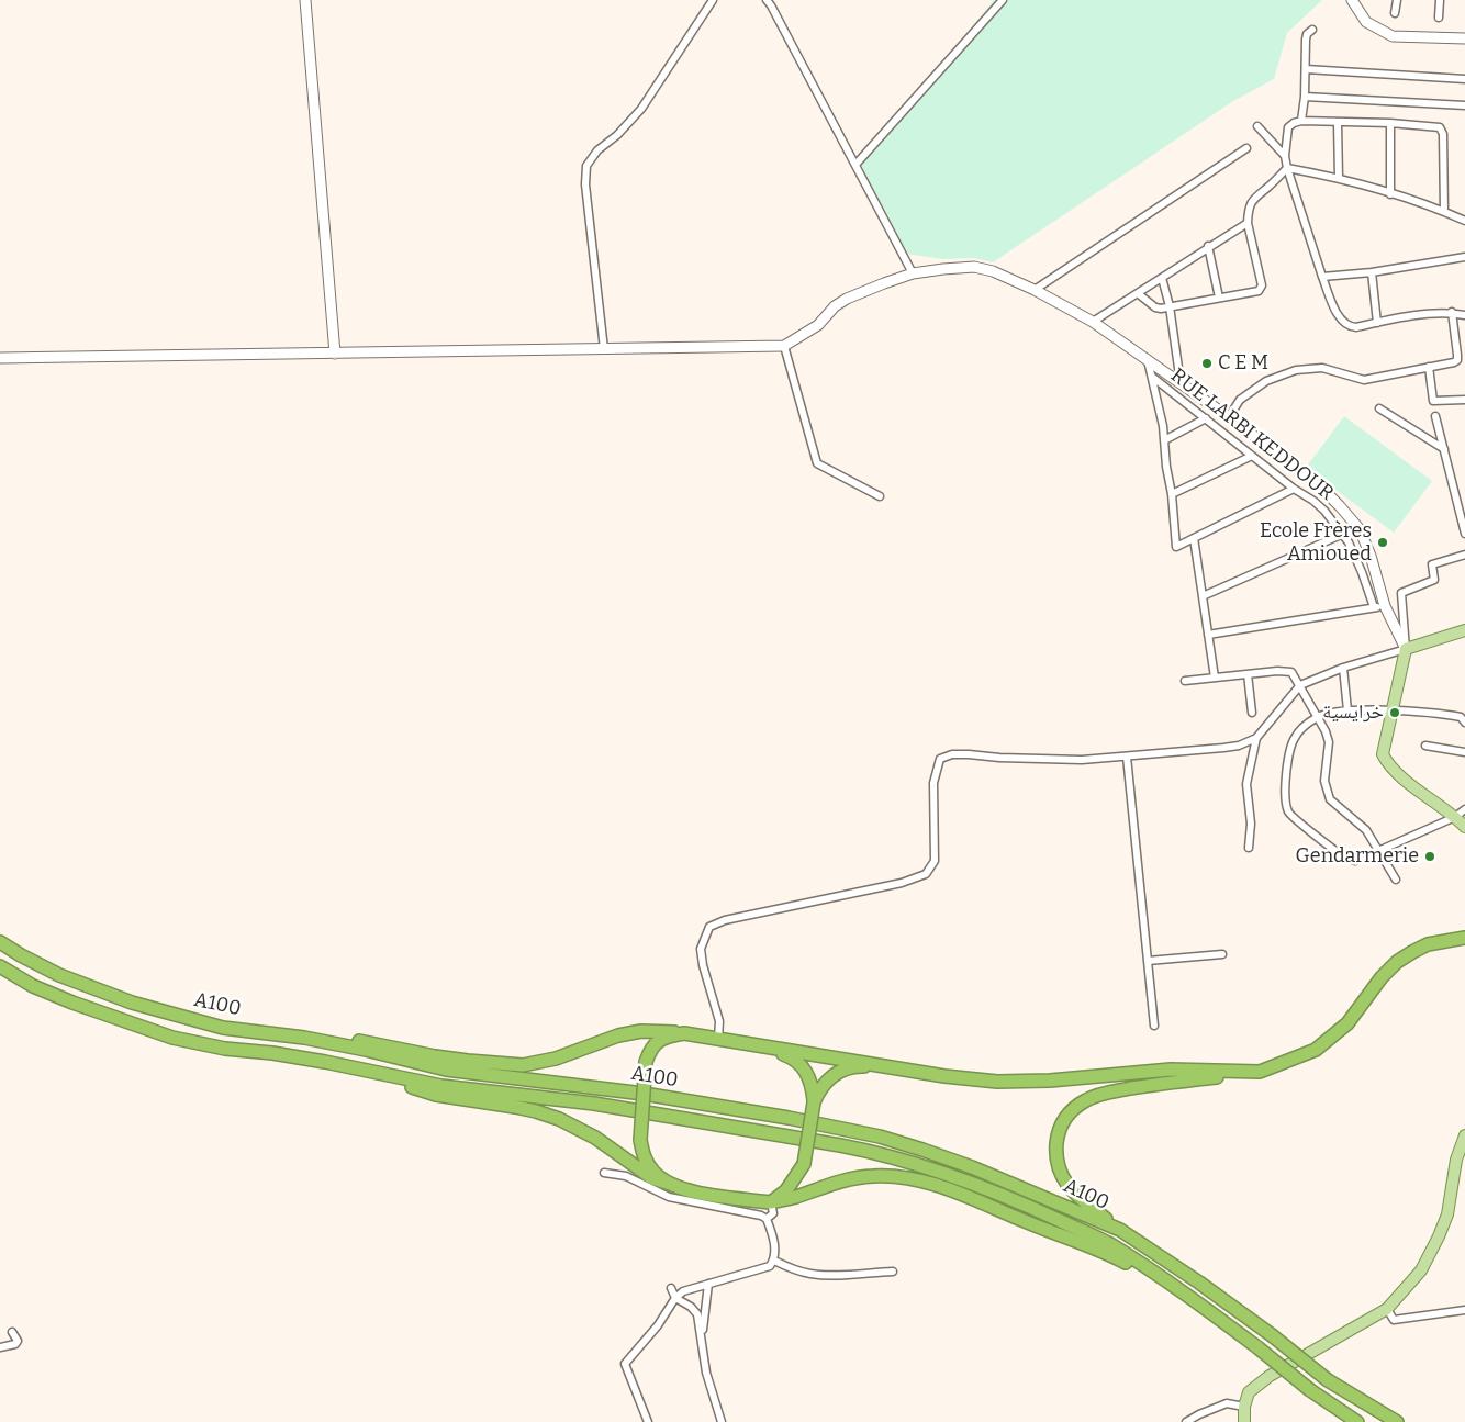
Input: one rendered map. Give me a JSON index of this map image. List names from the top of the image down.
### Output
{
  "streets": {
    "highway": ["A100"],
    "street": ["RUE LARBI KEDDOUR"]
  },
  "places": [
    "C E M",
    "Ecole Frères Amioued",
    "خرايسية",
    "Gendarmerie"
  ]
}
